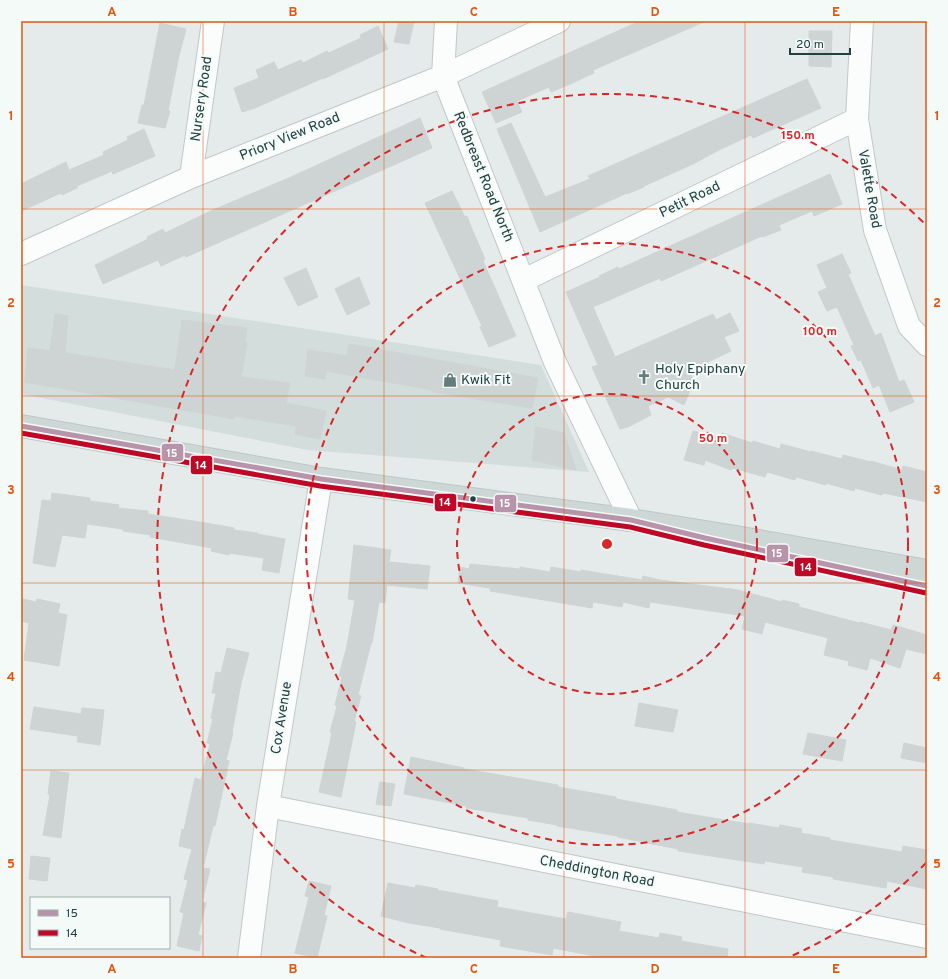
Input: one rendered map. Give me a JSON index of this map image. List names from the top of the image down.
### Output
{
  "streets": {
    "street": [
      "Nursery Road",
      "Priory View Road",
      "Redbreast Road North",
      "Valette Road",
      "Petit Road",
      "Cox Avenue",
      "Cheddington Road"
    ]
  },
  "crossings": [
    ["Nursery Road", "Priory View Road"],
    ["Priory View Road", "Redbreast Road North"],
    ["Redbreast Road North", "Petit Road"],
    ["Valette Road", "Petit Road"],
    ["Cox Avenue", "Cheddington Road"]
  ],
  "places": {
    "church": ["Holy Epiphany Church"],
    "shop": ["Kwik Fit"]
  },
  "lines": ["transit line 15", "transit line 14"],
  "legend": ["15", "14"],
  "scale_bar": "20 m",
  "grid": {
    "columns": [
      "A",
      "B",
      "C",
      "D",
      "E"
    ],
    "rows": [
      "1",
      "2",
      "3",
      "4",
      "5"
    ]
  },
  "rings": ["150 m", "100 m", "50 m"]
}
